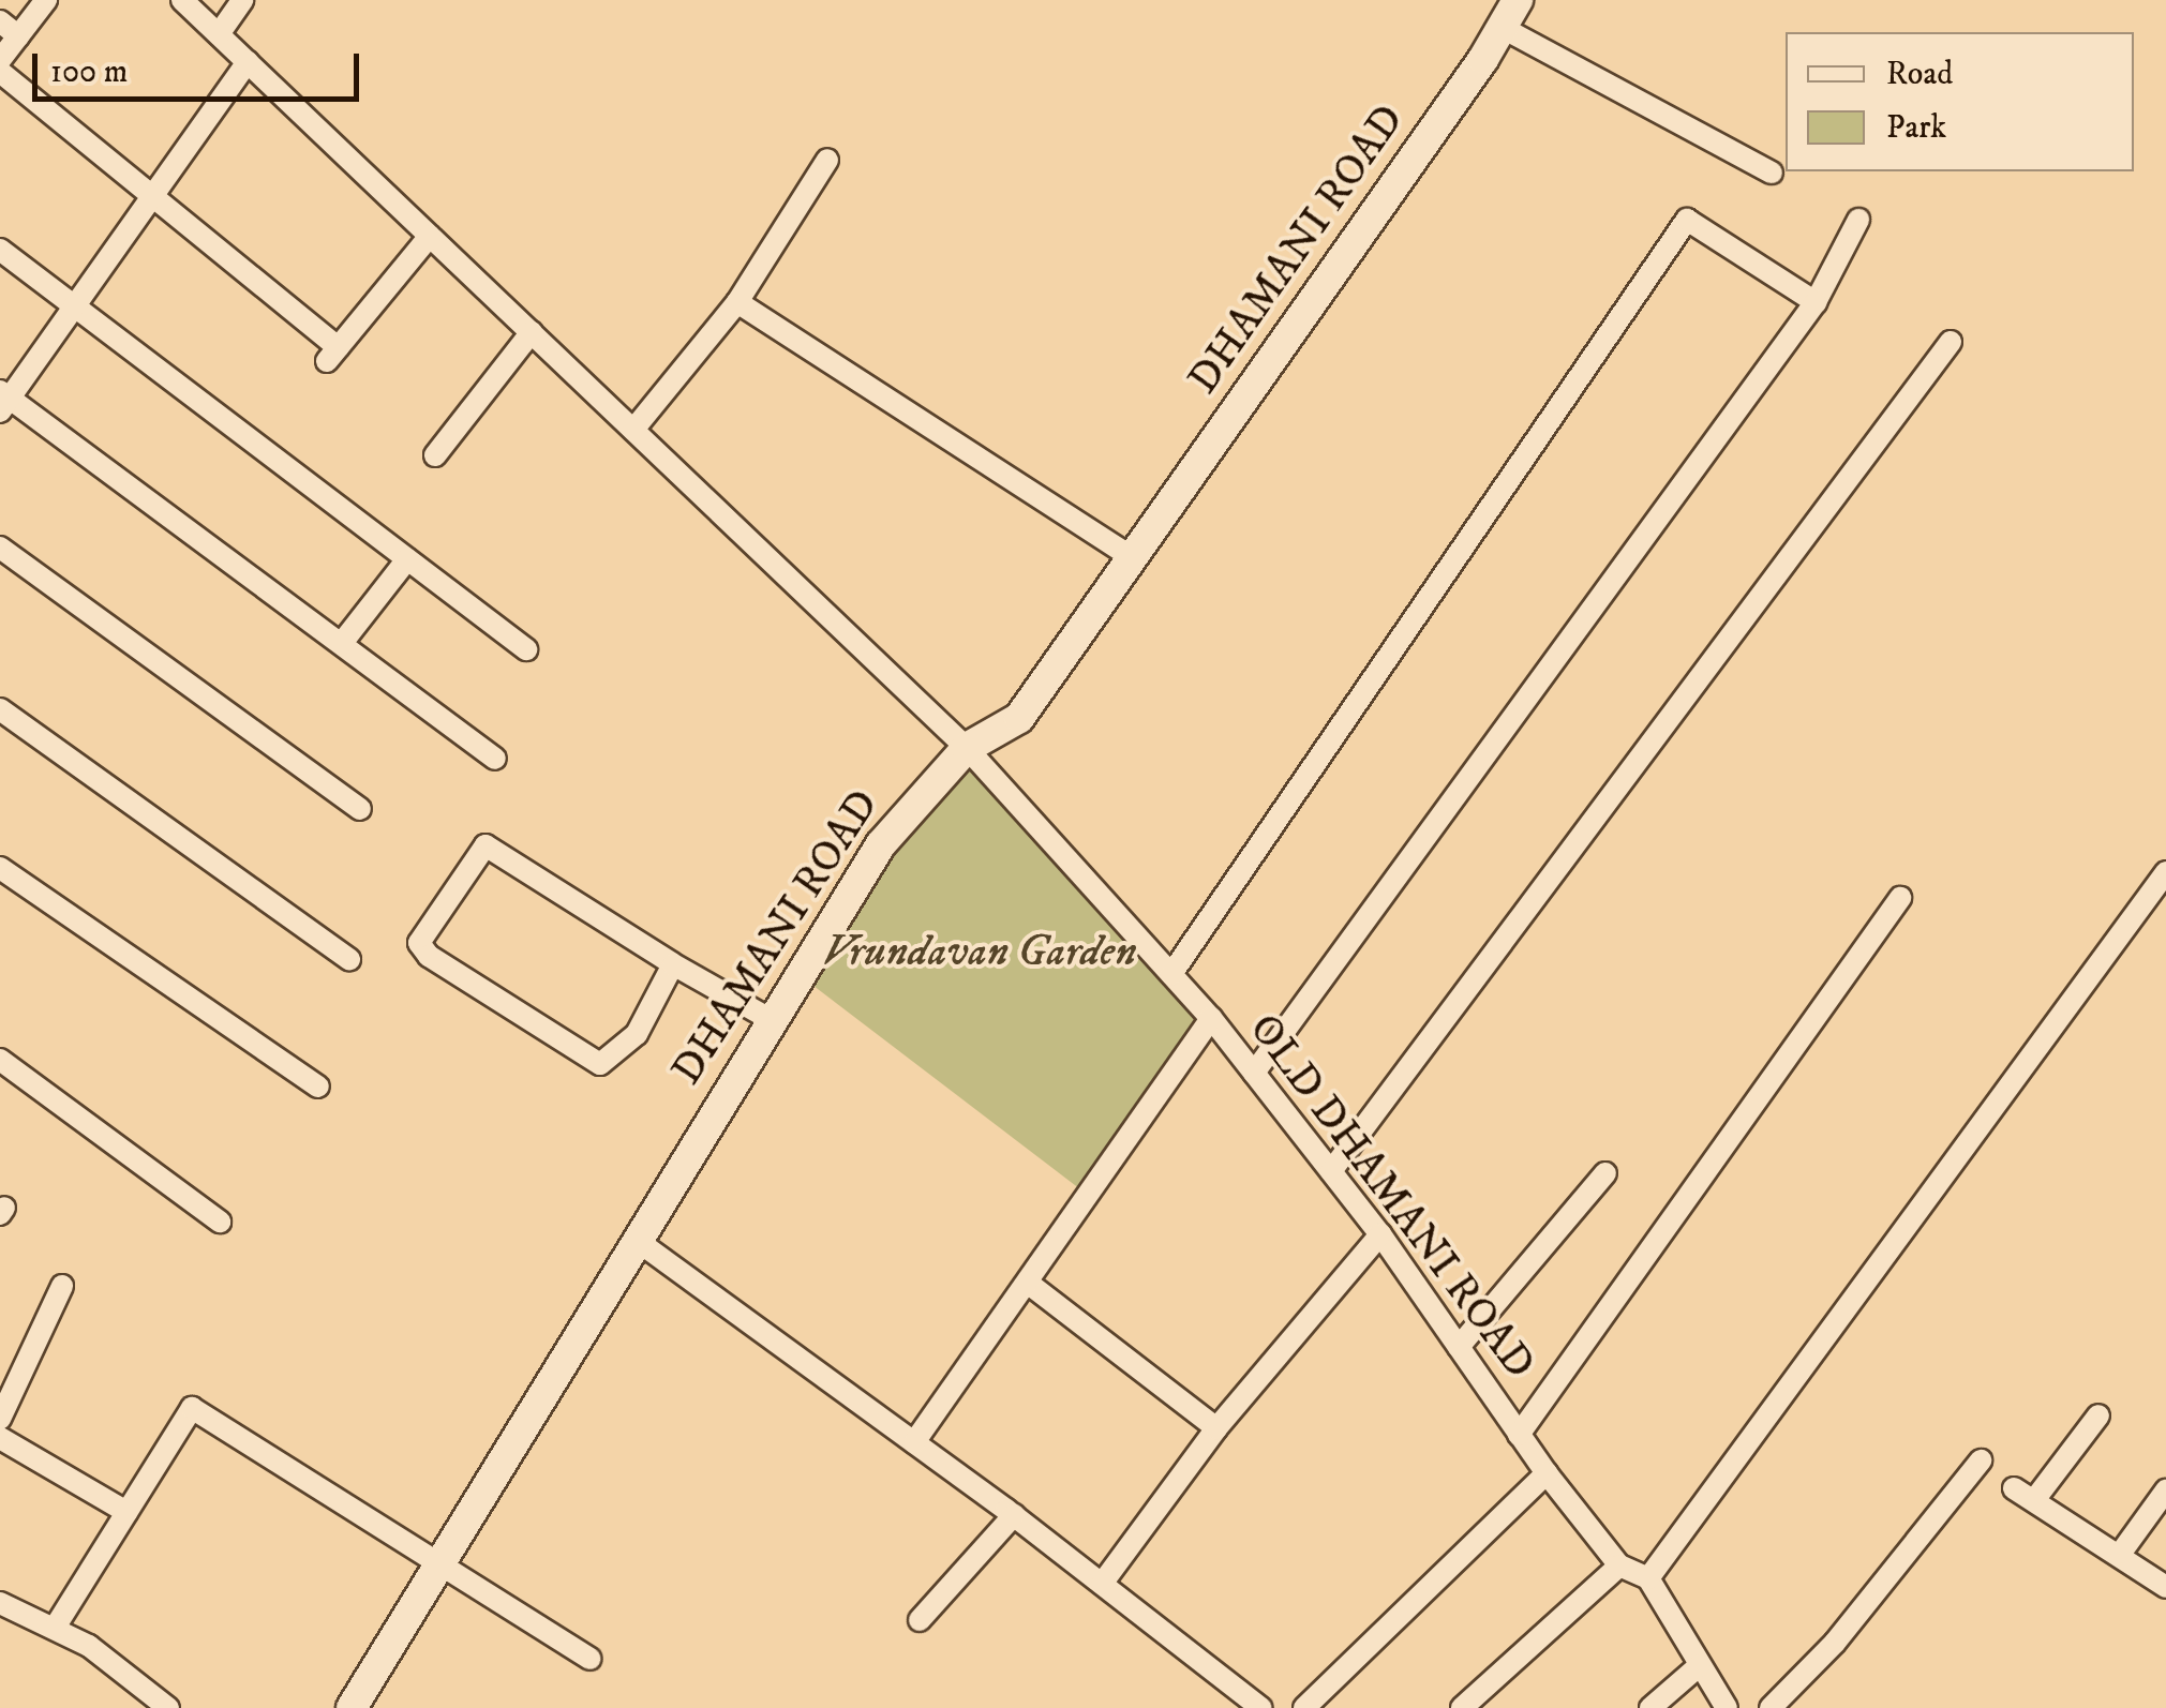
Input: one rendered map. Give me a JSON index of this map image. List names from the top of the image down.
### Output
{
  "streets": {
    "main road": ["DHAMANI ROAD"],
    "street": ["OLD DHAMANI ROAD"]
  },
  "crossings": [
    ["DHAMANI ROAD", "OLD DHAMANI ROAD"]
  ],
  "parks": ["Vrundavan Garden"],
  "legend": ["Road", "Park"],
  "scale_bar": "100 m"
}
